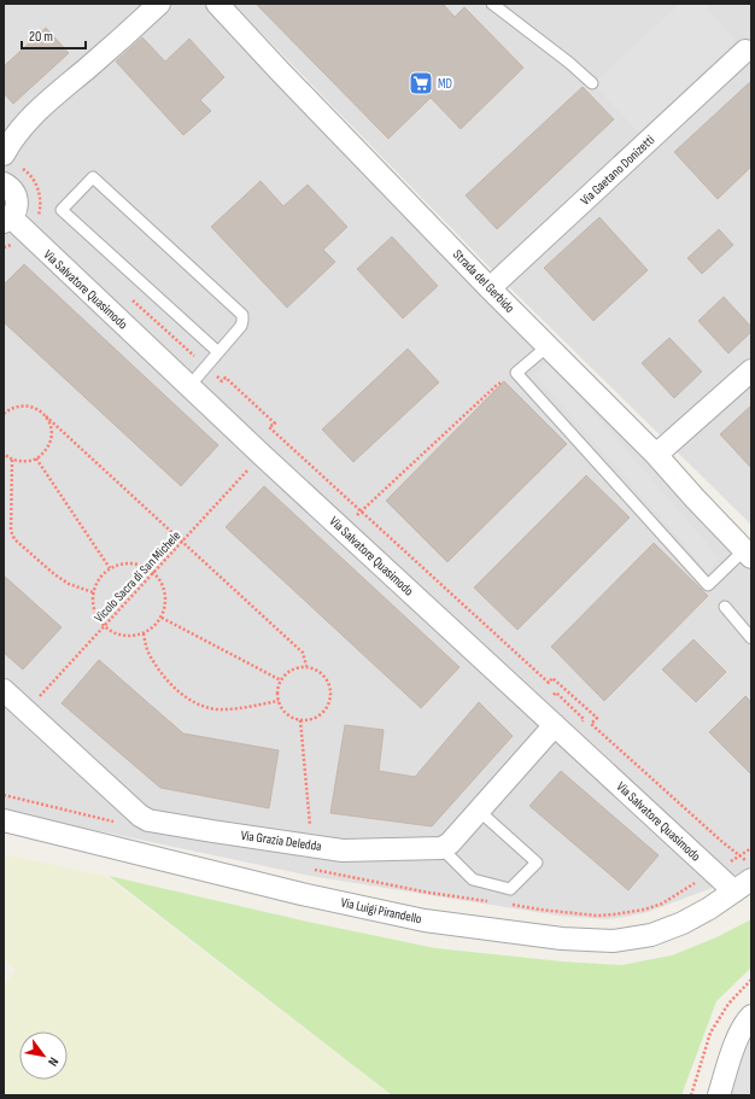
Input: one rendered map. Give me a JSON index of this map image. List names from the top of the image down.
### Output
{
  "streets": {
    "street": [
      "Via Gaetano Donizetti",
      "Strada del Gerbido",
      "Via Salvatore Quasimodo",
      "Via Grazia Deledda",
      "Via Luigi Pirandello"
    ],
    "path": ["Vicolo Sacra di San Michele"]
  },
  "crossings": [
    ["Via Gaetano Donizetti", "Strada del Gerbido"],
    ["Via Salvatore Quasimodo", "Vicolo Sacra di San Michele"],
    ["Via Salvatore Quasimodo", "Via Luigi Pirandello"],
    ["Vicolo Sacra di San Michele", "Via Grazia Deledda"]
  ],
  "places": {
    "supermarket": ["MD"]
  },
  "scale_bar": "20 m",
  "north": "bottom right"
}
